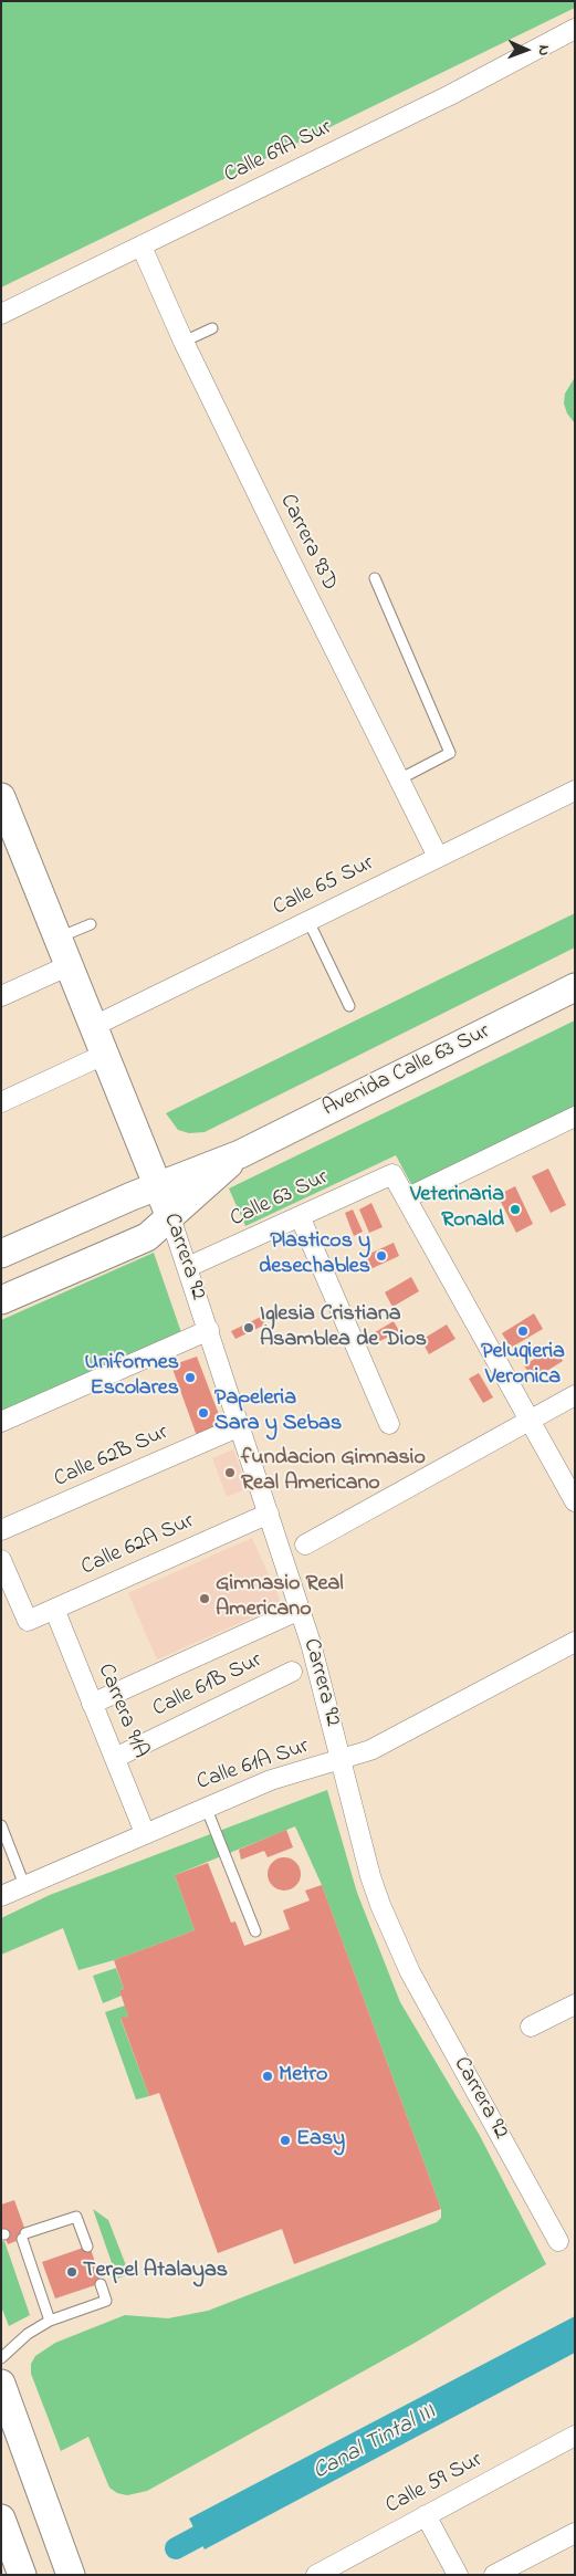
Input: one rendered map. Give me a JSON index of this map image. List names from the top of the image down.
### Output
{
  "streets": {
    "main road": ["Avenida Calle 63 Sur", "Carrera 92"],
    "street": [
      "Calle 69A Sur",
      "Carrera 93D",
      "Calle 65 Sur",
      "Calle 63 Sur",
      "Calle 62B Sur",
      "Calle 62A Sur",
      "Calle 61B Sur",
      "Carrera 91A",
      "Calle 61A Sur",
      "Calle 59 Sur"
    ]
  },
  "crossings": [
    ["Calle 69A Sur", "Carrera 93D"],
    ["Carrera 93D", "Calle 65 Sur"],
    ["Calle 65 Sur", "Carrera 92"],
    ["Avenida Calle 63 Sur", "Carrera 92"],
    ["Calle 63 Sur", "Carrera 92"],
    ["Carrera 92", "Calle 62B Sur"],
    ["Carrera 92", "Calle 62A Sur"],
    ["Carrera 92", "Calle 61A Sur"],
    ["Calle 62A Sur", "Carrera 91A"],
    ["Calle 61B Sur", "Carrera 91A"],
    ["Carrera 91A", "Calle 61A Sur"]
  ],
  "water": ["Canal Tintal III"],
  "places": [
    "Veterinaria Ronald",
    "Plasticos y desechables",
    "Iglesia Cristiana Asamblea de Dios",
    "Peluqieria Veronica",
    "Uniformes Escolares",
    "Papeleria Sara y Sebas",
    "fundacion Gimnasio Real Americano",
    "Gimnasio Real Americano",
    "Metro",
    "Easy",
    "Terpel Atalayas"
  ],
  "north": "right"
}
